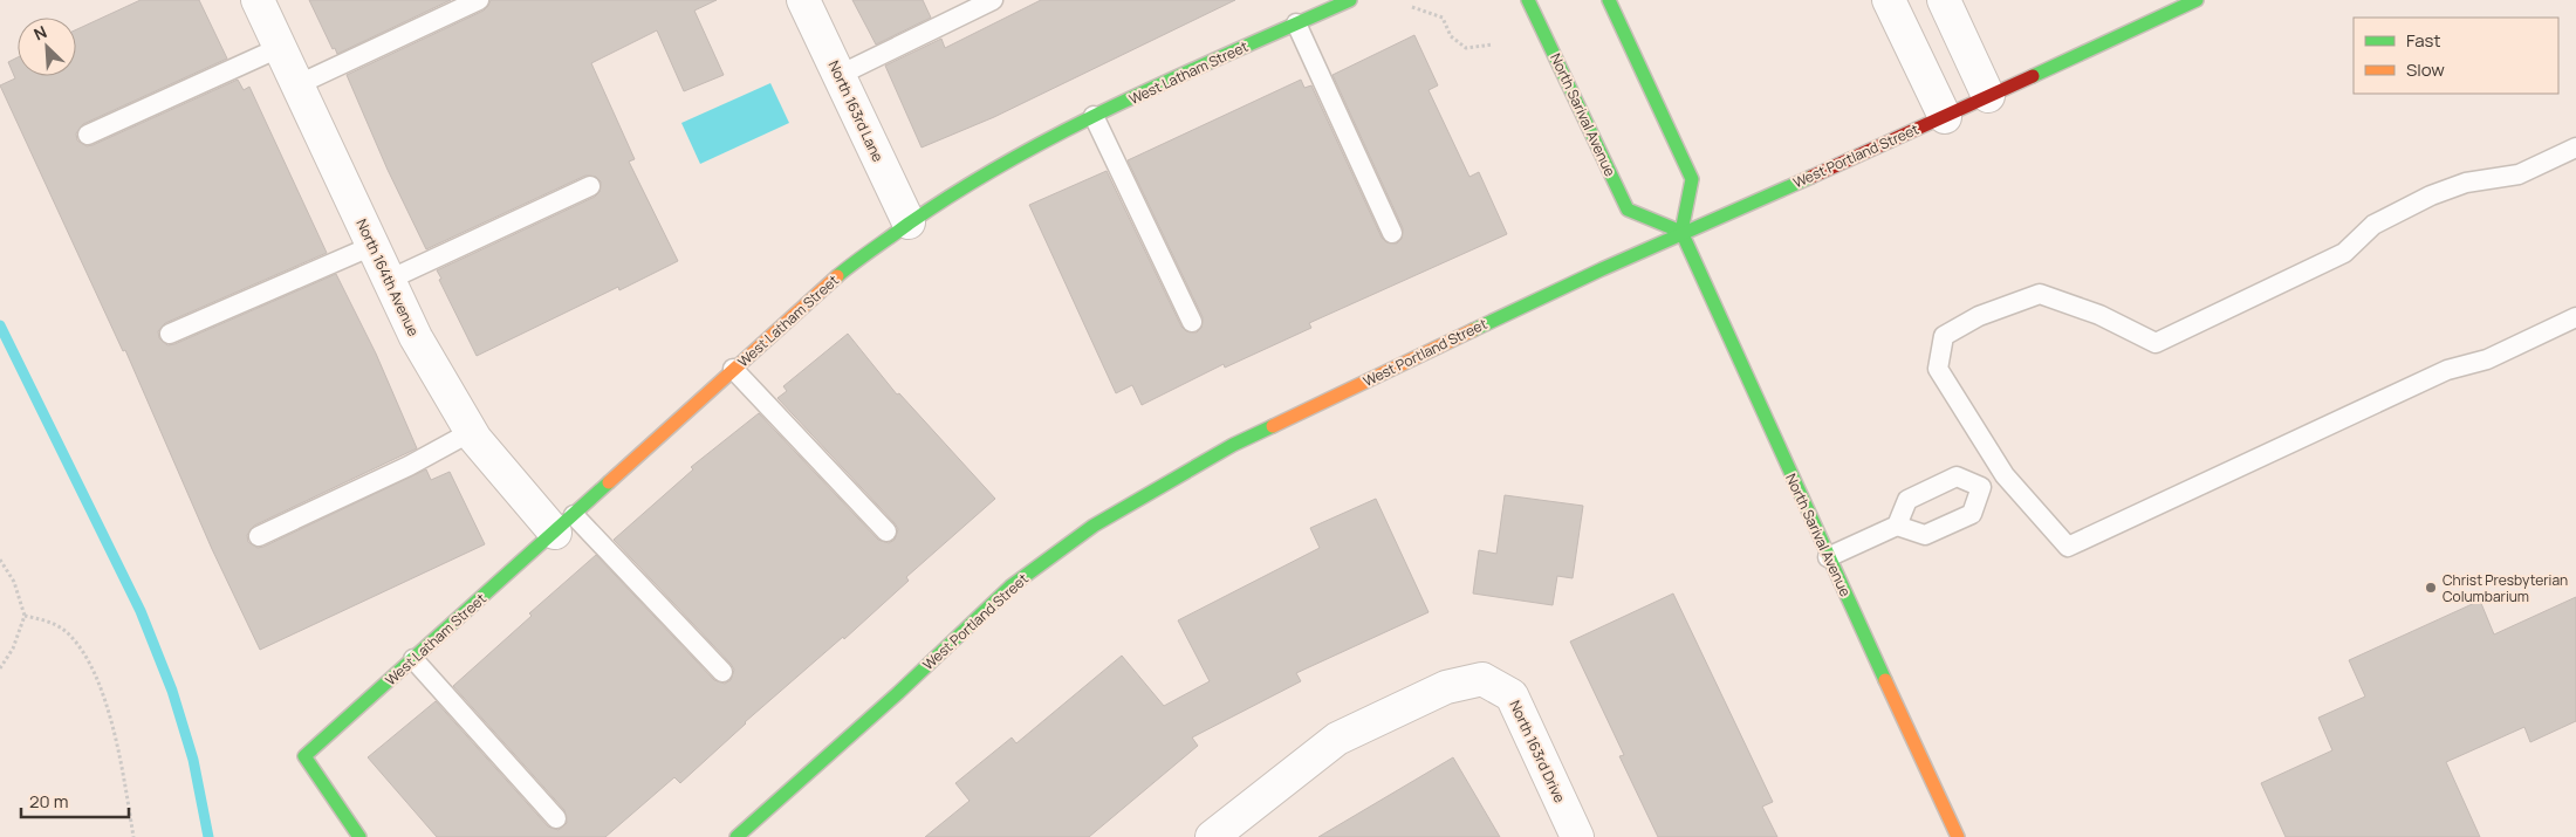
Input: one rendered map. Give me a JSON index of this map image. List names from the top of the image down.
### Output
{
  "streets": {
    "street": [
      "West Latham Street",
      "North 163rd Lane",
      "North Sarival Avenue",
      "West Portland Street",
      "North 164th Avenue",
      "North 163rd Drive"
    ]
  },
  "crossings": [
    ["West Latham Street", "North 163rd Lane"],
    ["West Latham Street", "North 164th Avenue"],
    ["North Sarival Avenue", "West Portland Street"]
  ],
  "places": ["Christ Presbyterian Columbarium"],
  "legend": ["Fast", "Slow"],
  "scale_bar": "20 m",
  "north": "top left"
}
